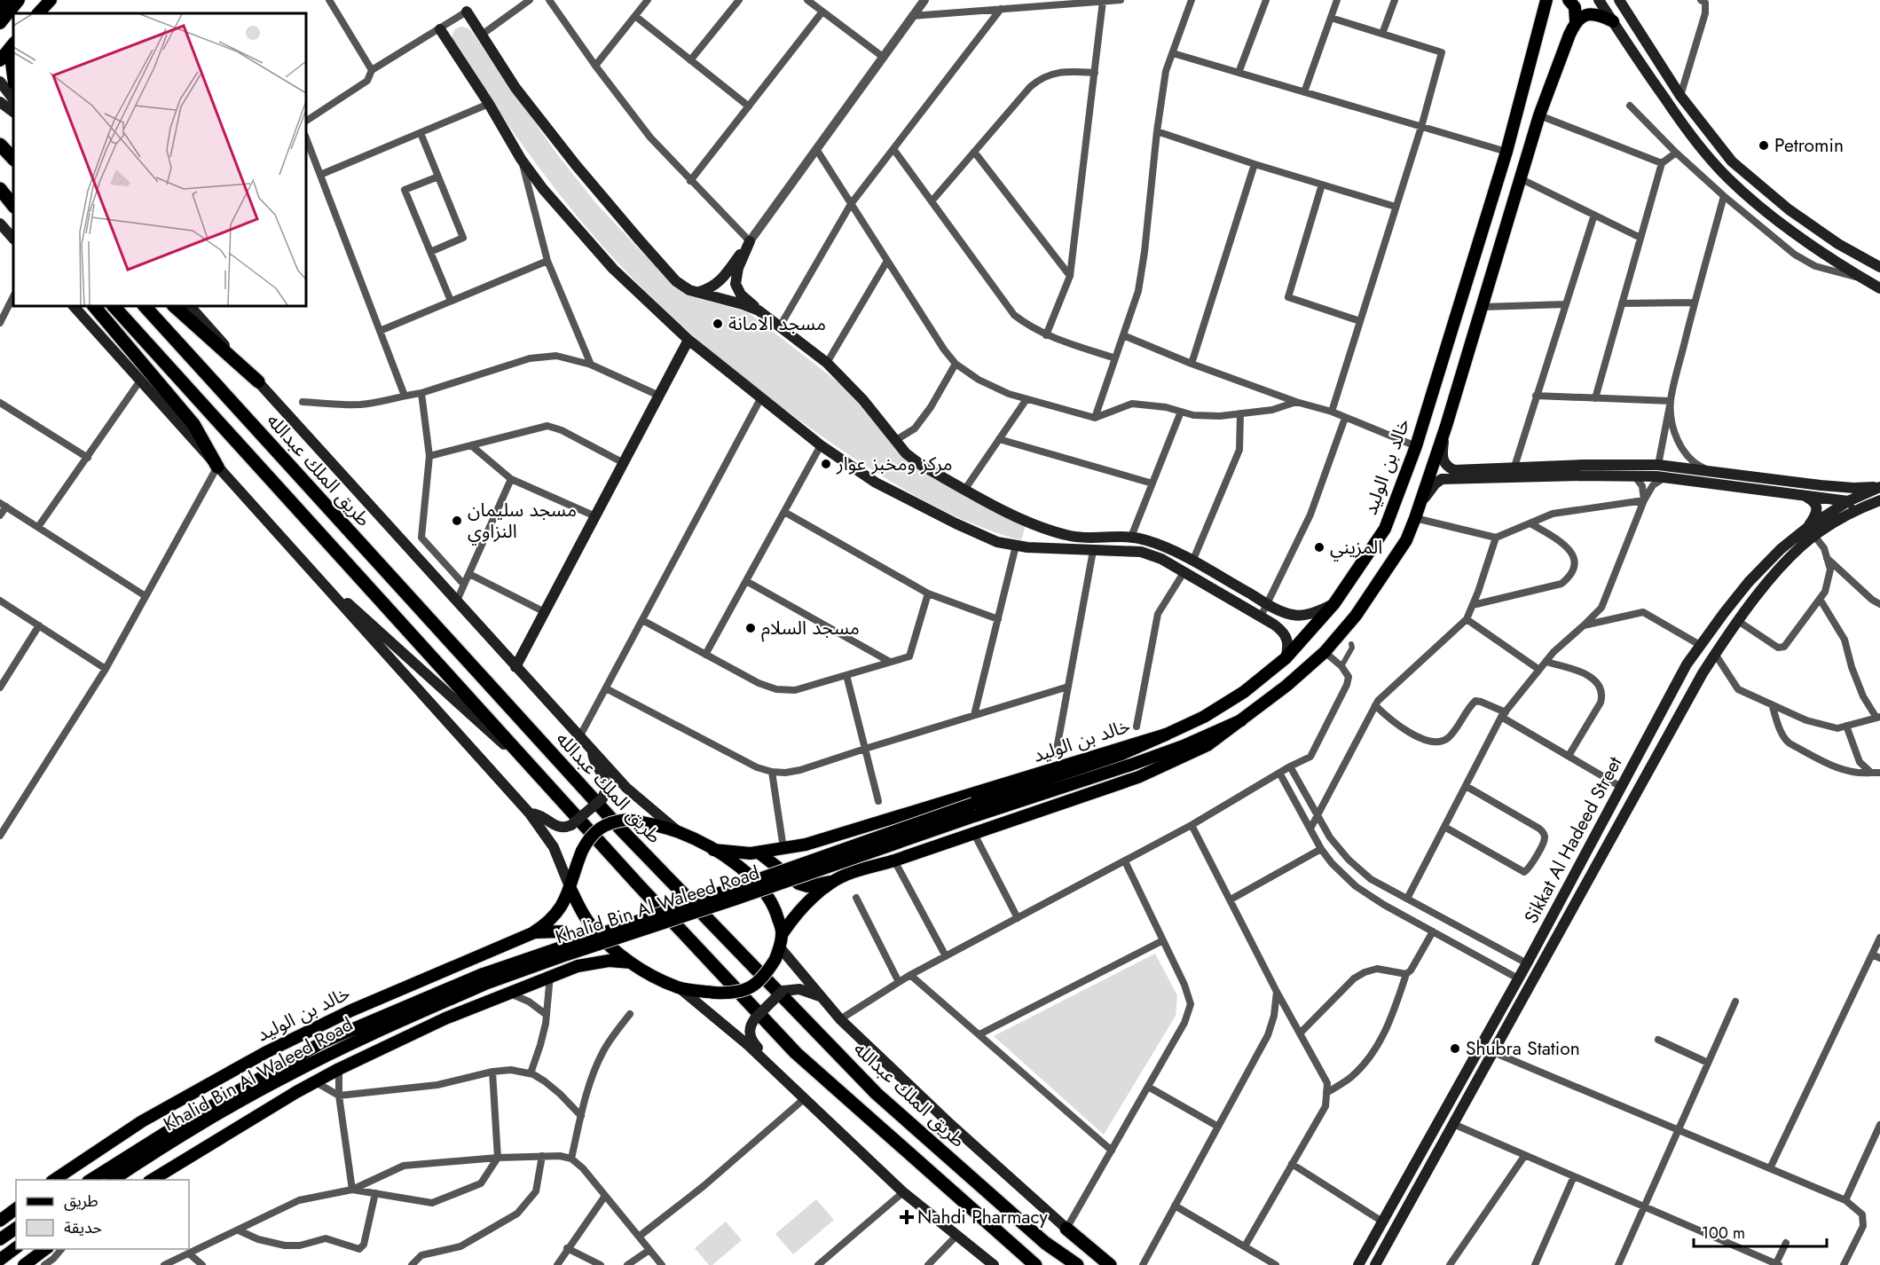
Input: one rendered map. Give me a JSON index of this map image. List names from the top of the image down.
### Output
{
  "streets": {
    "highway": ["طريق الملك عبدالله"],
    "main road": ["خالد بن الوليد", "Sikkat Al Hadeed Street", "Khalid Bin Al Waleed Road"]
  },
  "crossings": [
    ["خالد بن الوليد", "Khalid Bin Al Waleed Road"]
  ],
  "places": {
    "other": [
      "Petromin",
      "مسجد الامانة",
      "مركز ومخبز عوار",
      "مسجد سليمان النزاوي",
      "المزيني",
      "مسجد السلام",
      "Shubra Station"
    ],
    "health": ["Nahdi Pharmacy"]
  },
  "legend": ["طريق", "حديقة"],
  "scale_bar": "100 m"
}
